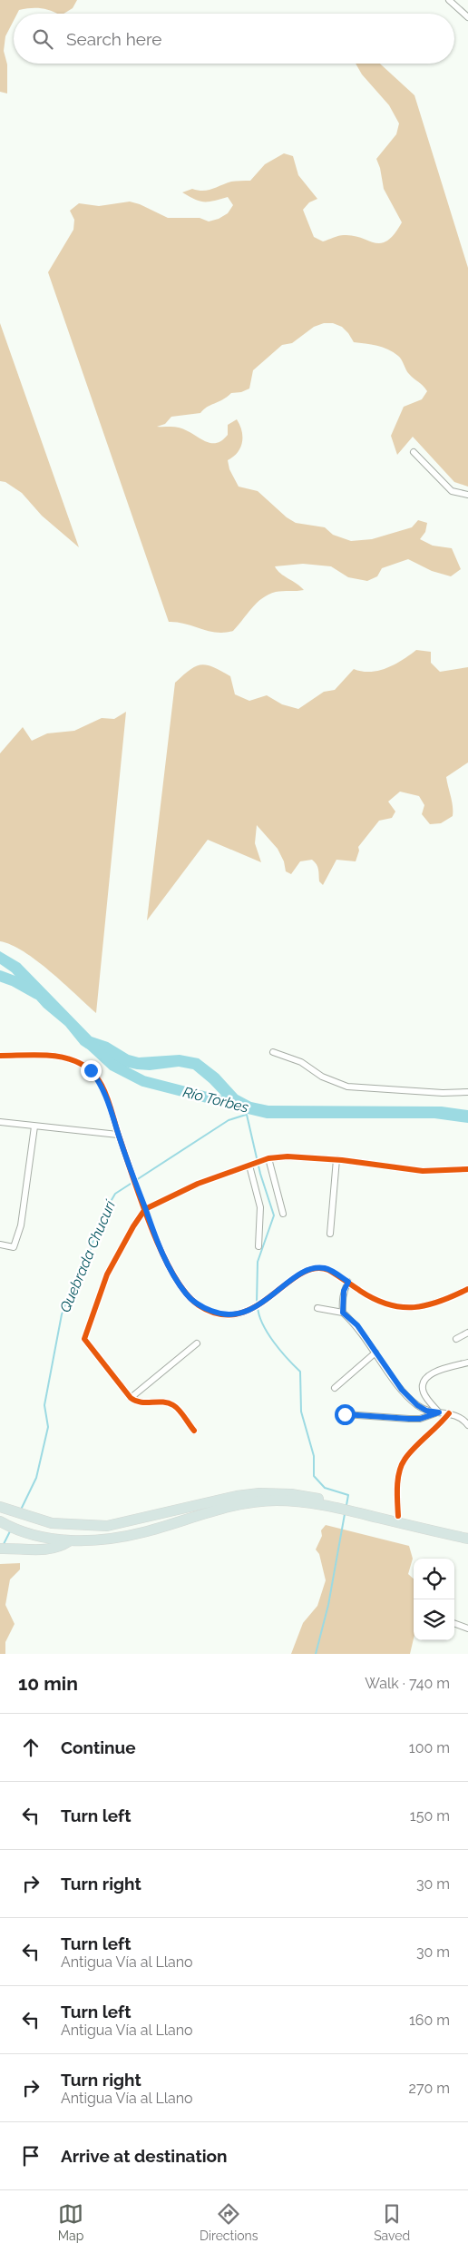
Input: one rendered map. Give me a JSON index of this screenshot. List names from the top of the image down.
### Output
{
  "water": ["Río Torbes", "Quebrada Chucurí"],
  "page": {
    "search": "Search here",
    "heading": ["10 min", "Walk · 740 m"],
    "list": [
      ["Continue", "100 m"],
      ["Turn left", "150 m"],
      ["Turn right", "30 m"],
      ["Turn left", "Antigua Vía al Llano", "30 m"],
      ["Turn left", "Antigua Vía al Llano", "160 m"],
      ["Turn right", "Antigua Vía al Llano", "270 m"],
      "Arrive at destination"
    ],
    "nav": ["Map", "Directions", "Saved"]
  }
}
